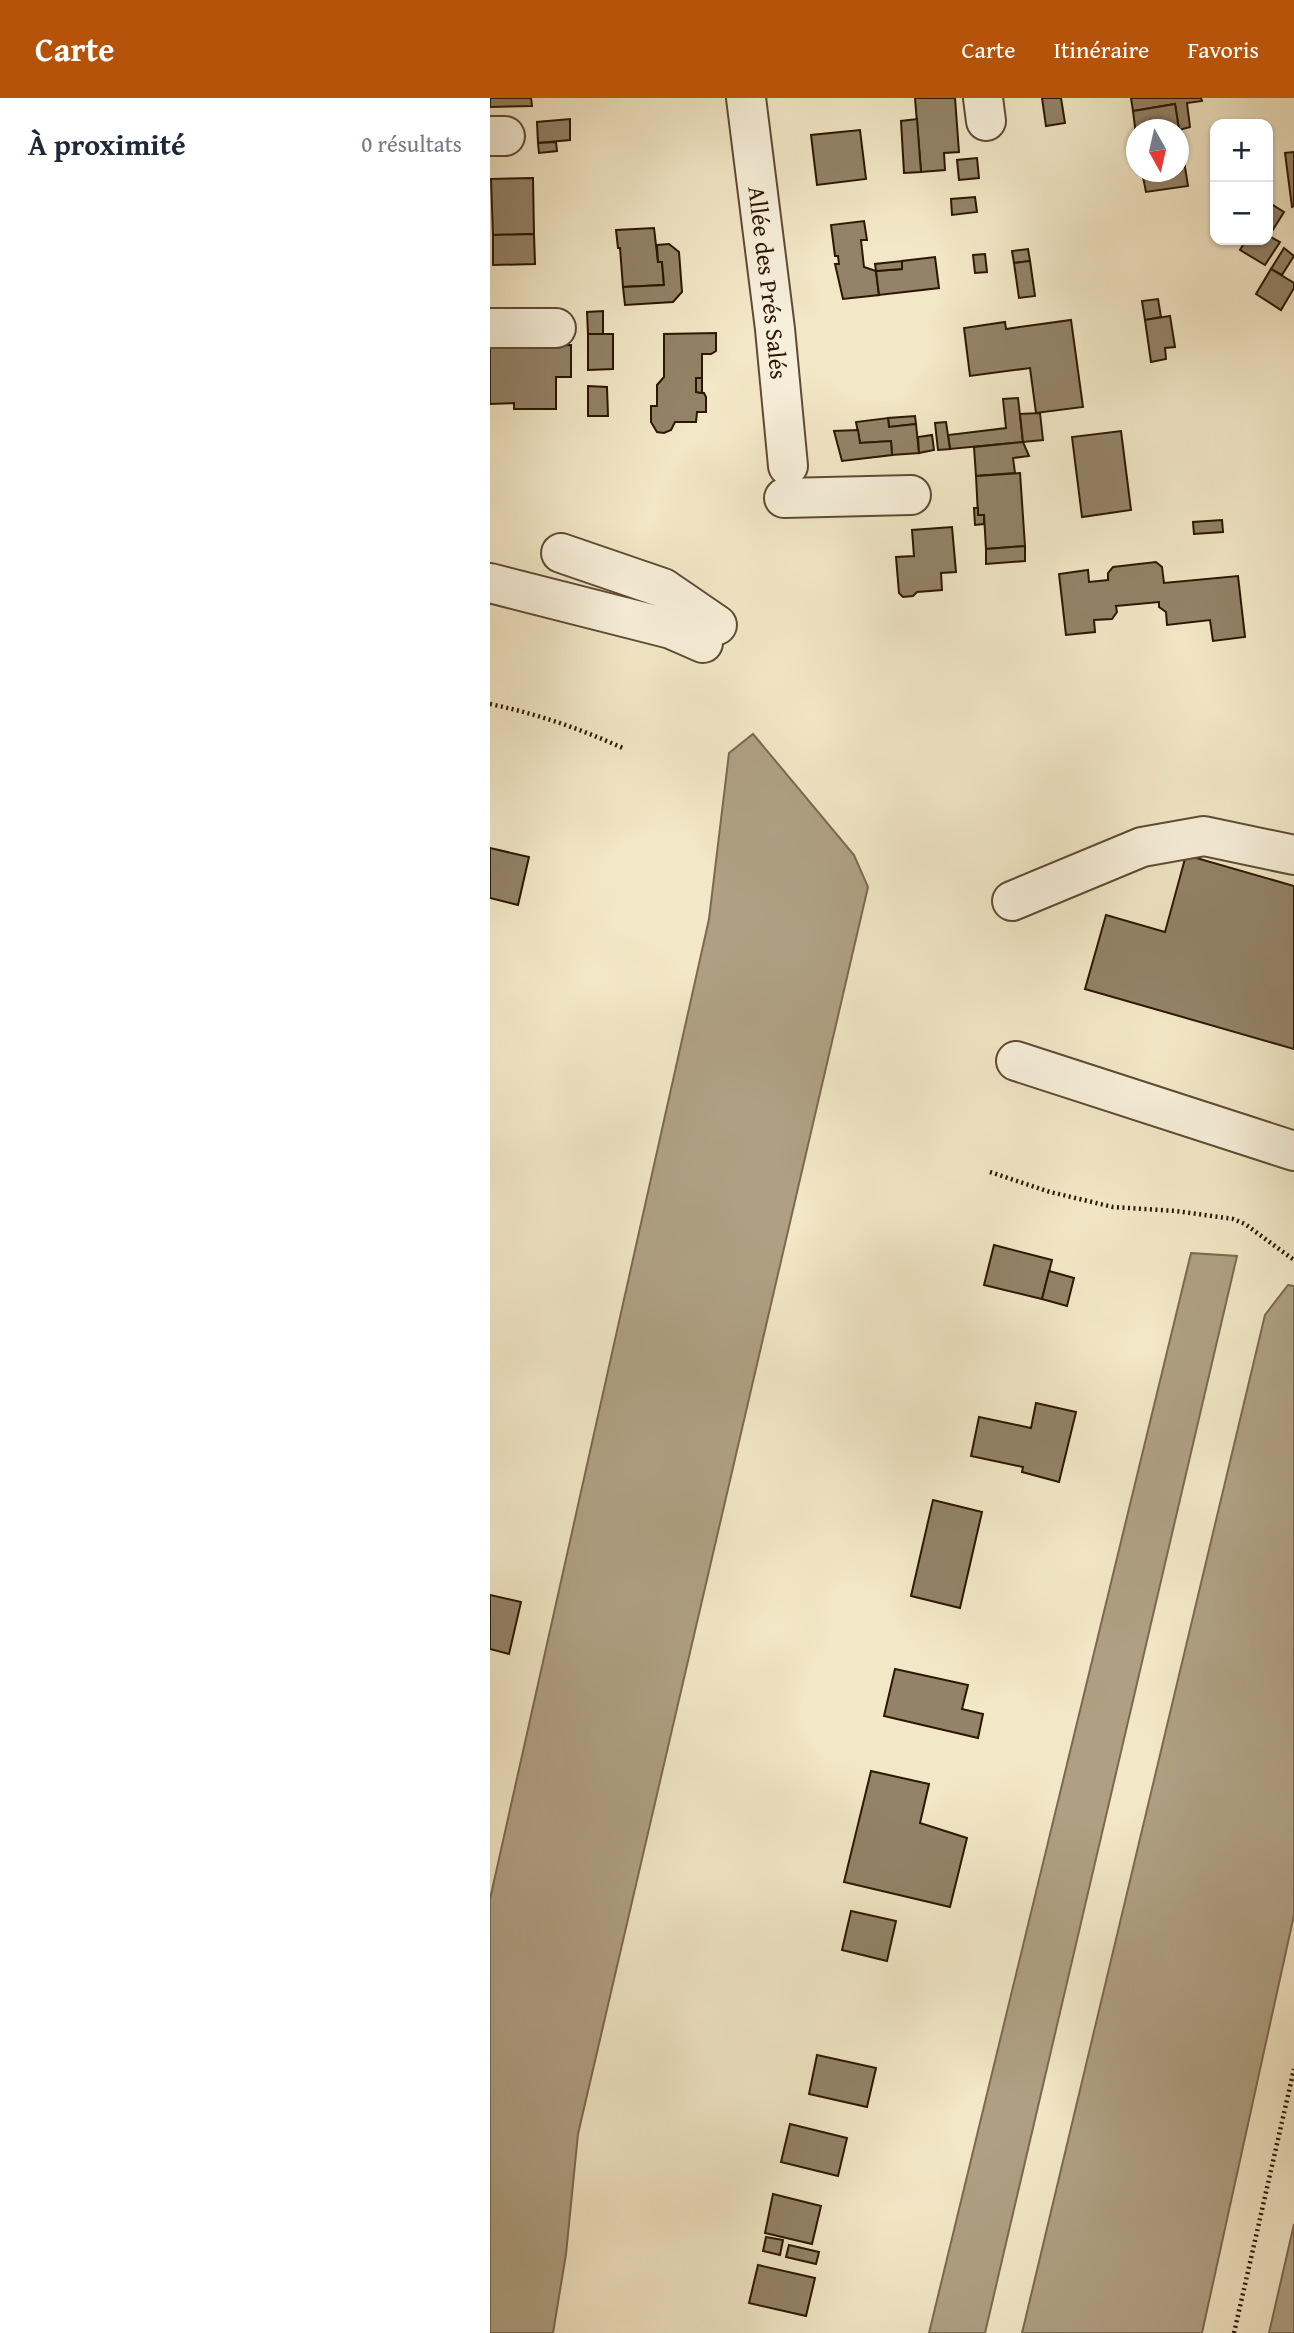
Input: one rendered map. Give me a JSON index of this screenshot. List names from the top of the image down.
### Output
{
  "streets": {
    "street": ["Allée des Prés Salés"]
  },
  "north": "bottom",
  "page": {
    "header": "Carte",
    "nav": ["Carte", "Itinéraire", "Favoris"],
    "heading": ["À proximité", "0 résultats"],
    "map_buttons": ["+", "−"]
  }
}
